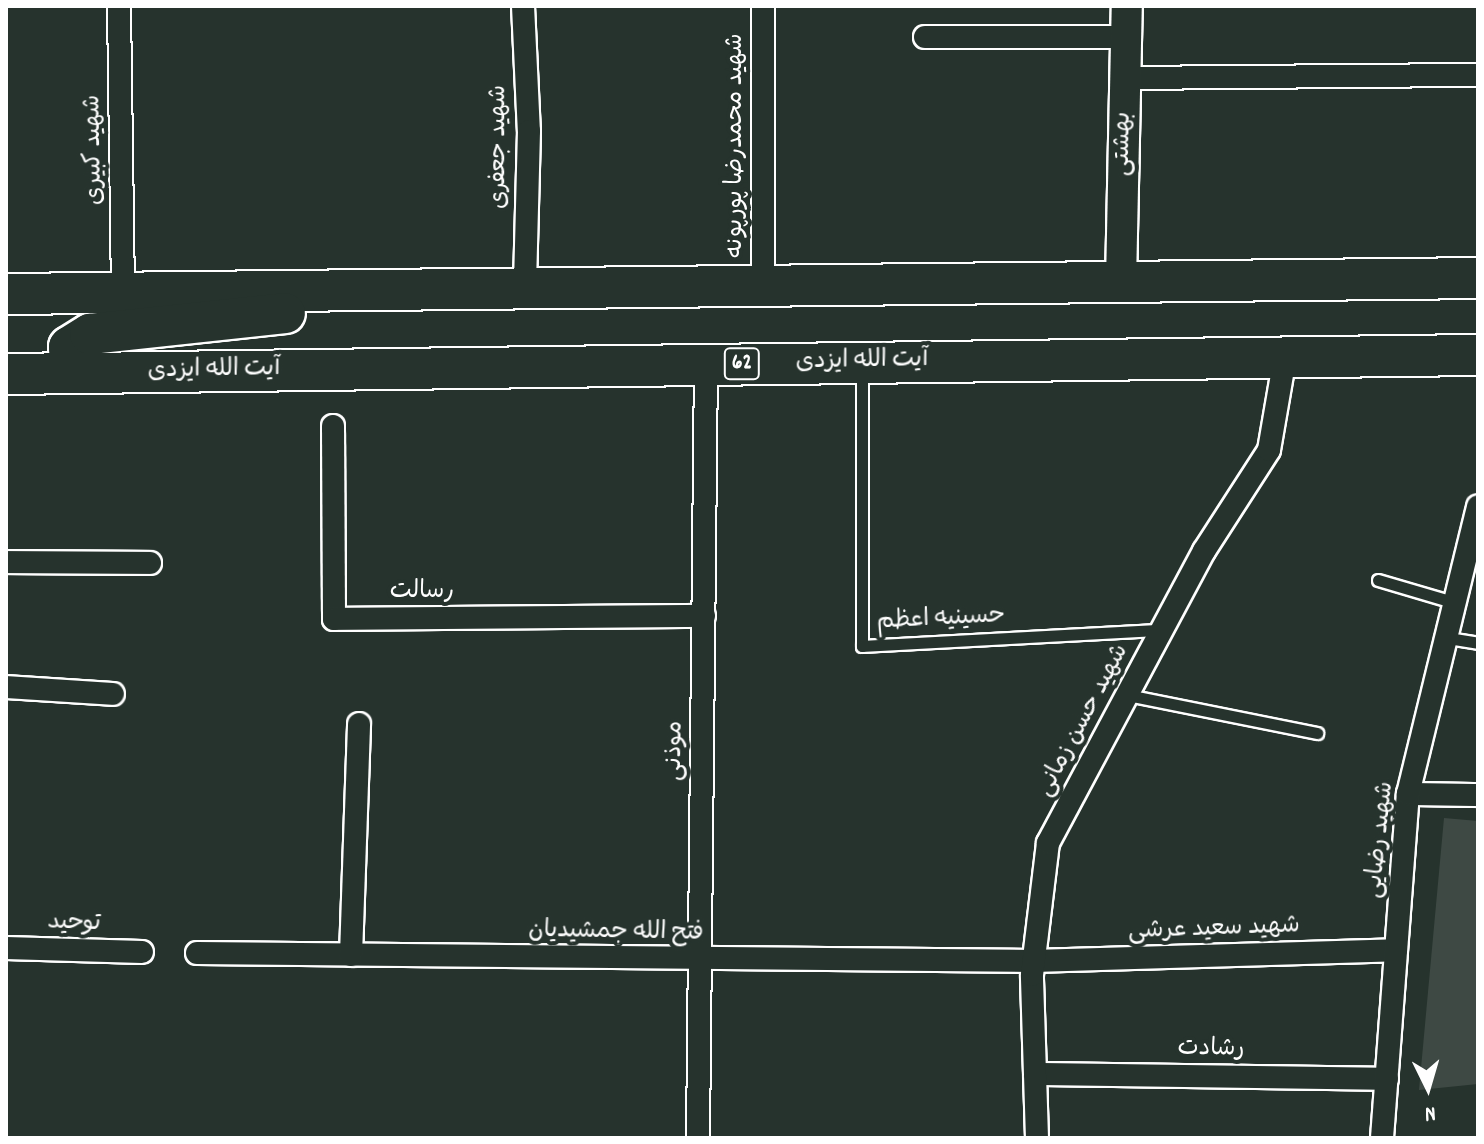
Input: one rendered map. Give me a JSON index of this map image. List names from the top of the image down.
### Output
{
  "streets": {
    "highway": ["آیت الله ایزدی", "62"],
    "street": [
      "بهشتی",
      "شهید محمدرضا پورپونه",
      "شهید جعفری",
      "شهید کبیری",
      "رسالت",
      "شهید حسن زمانی",
      "موذنی",
      "شهید رضایی",
      "توحید",
      "شهید سعید عرشی",
      "فتح الله جمشیدیان",
      "رشادت"
    ],
    "lane": ["حسینیه اعظم"]
  },
  "crossings": [
    ["آیت الله ایزدی", "حسینیه اعظم"],
    ["آیت الله ایزدی", "شهید حسن زمانی"],
    ["آیت الله ایزدی", "موذنی"],
    ["رسالت", "موذنی"],
    ["حسینیه اعظم", "شهید حسن زمانی"],
    ["شهید حسن زمانی", "شهید سعید عرشی"],
    ["شهید حسن زمانی", "فتح الله جمشیدیان"],
    ["شهید حسن زمانی", "رشادت"],
    ["موذنی", "فتح الله جمشیدیان"],
    ["شهید رضایی", "شهید سعید عرشی"],
    ["شهید رضایی", "رشادت"],
    ["شهید سعید عرشی", "فتح الله جمشیدیان"]
  ],
  "north": "bottom"
}
